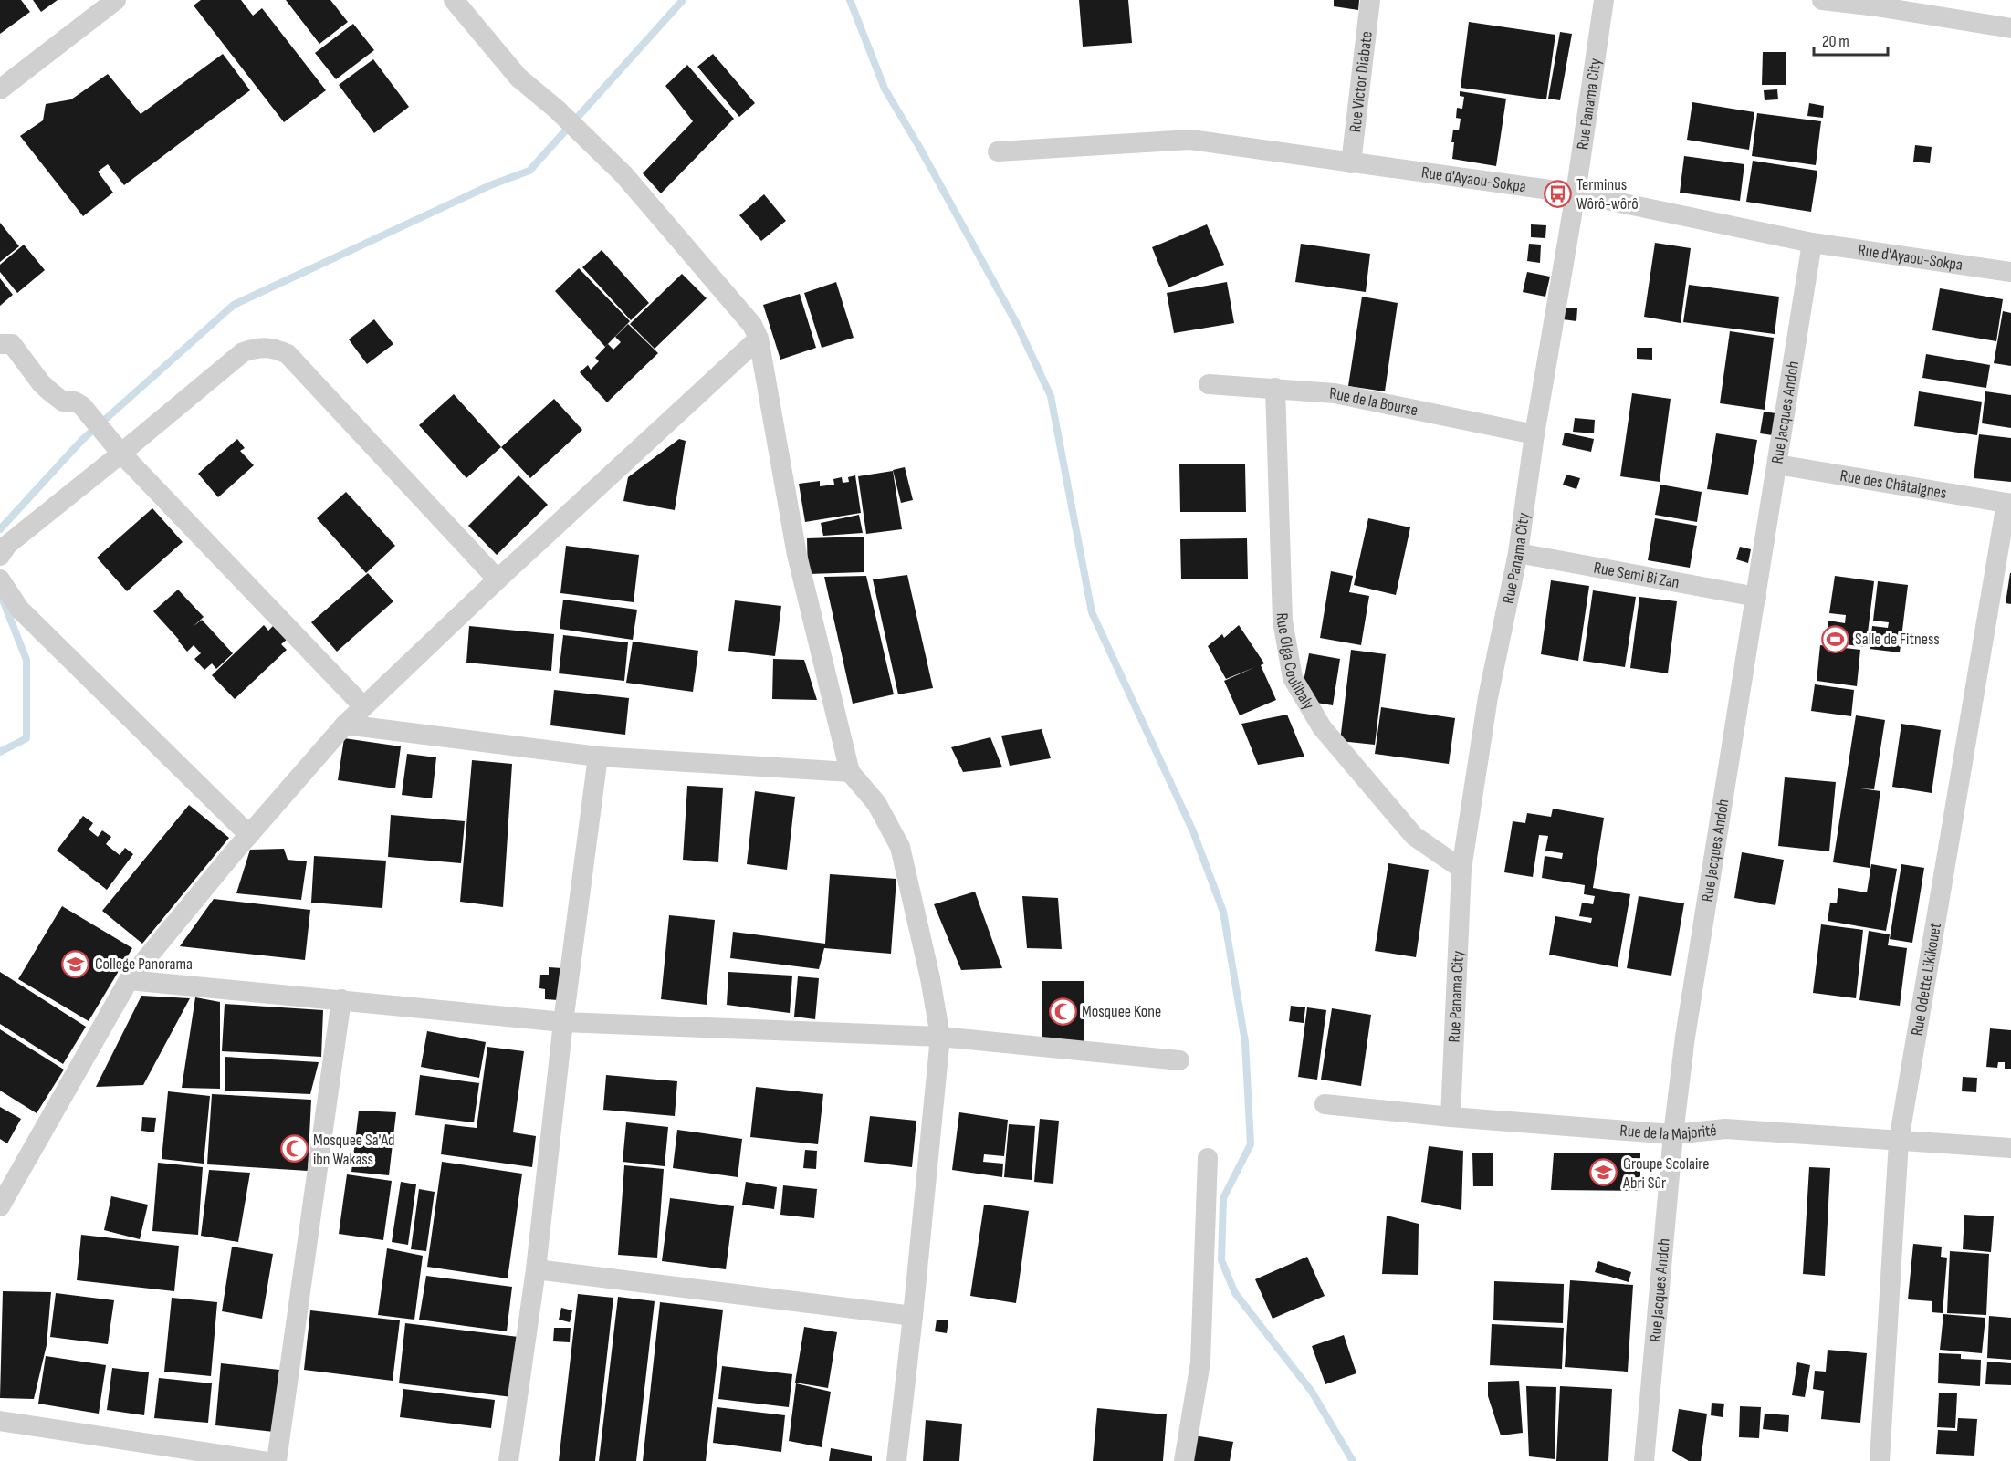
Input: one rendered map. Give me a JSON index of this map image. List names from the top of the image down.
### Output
{
  "streets": {
    "street": [
      "Rue Victor Diabate",
      "Rue Panama City",
      "Rue d'Ayaou-Sokpa",
      "Rue de la Bourse",
      "Rue Jacques Andoh",
      "Rue des Châtaignes",
      "Rue Semi Bi Zan",
      "Rue Olga Coulibaly",
      "Rue Odette Likikouet",
      "Rue de la Majorité"
    ]
  },
  "crossings": [
    ["Rue Victor Diabate", "Rue d'Ayaou-Sokpa"],
    ["Rue Panama City", "Rue d'Ayaou-Sokpa"],
    ["Rue Panama City", "Rue de la Bourse"],
    ["Rue Panama City", "Rue Semi Bi Zan"],
    ["Rue Panama City", "Rue Olga Coulibaly"],
    ["Rue Panama City", "Rue de la Majorité"],
    ["Rue d'Ayaou-Sokpa", "Rue Jacques Andoh"],
    ["Rue de la Bourse", "Rue Olga Coulibaly"],
    ["Rue Jacques Andoh", "Rue des Châtaignes"],
    ["Rue Jacques Andoh", "Rue Semi Bi Zan"],
    ["Rue Jacques Andoh", "Rue de la Majorité"],
    ["Rue des Châtaignes", "Rue Odette Likikouet"],
    ["Rue Odette Likikouet", "Rue de la Majorité"]
  ],
  "places": {
    "bus stop": ["Terminus Wôrô-wôrô"],
    "sports": ["Salle de Fitness"],
    "school or university": ["College Panorama", "Groupe Scolaire Abri Sûr"],
    "mosque": ["Mosquee Kone", "Mosquee Sa'Ad ibn Wakass"]
  },
  "scale_bar": "20 m"
}
